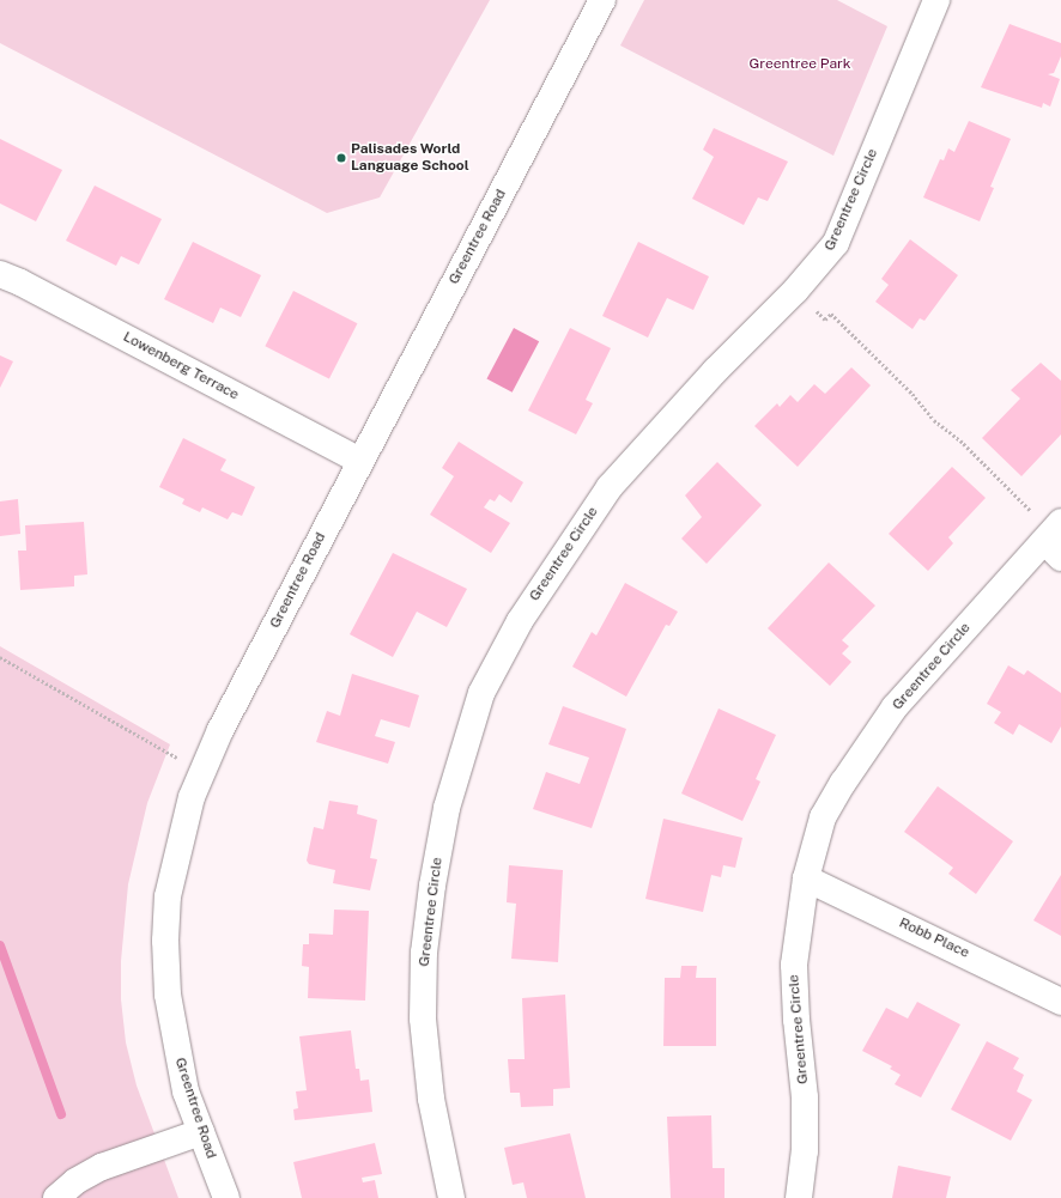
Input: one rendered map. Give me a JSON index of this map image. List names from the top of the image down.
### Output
{
  "streets": {
    "street": [
      "Greentree Circle",
      "Greentree Road",
      "Lowenberg Terrace",
      "Robb Place"
    ]
  },
  "crossings": [
    ["Greentree Circle", "Robb Place"],
    ["Greentree Road", "Lowenberg Terrace"]
  ],
  "parks": ["Greentree Park"],
  "places": ["Palisades World Language School"]
}
